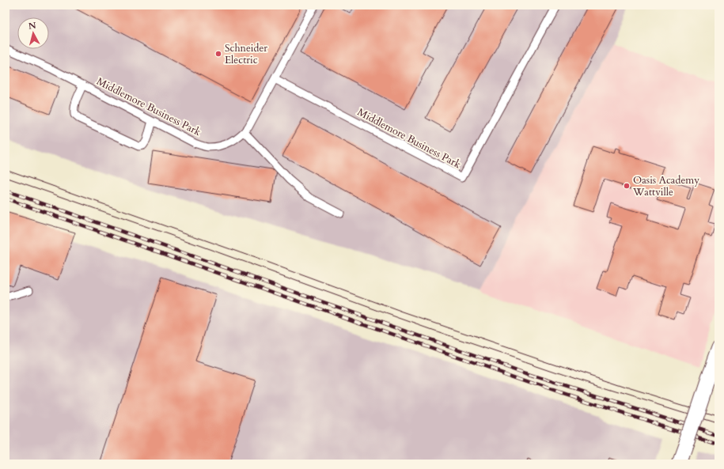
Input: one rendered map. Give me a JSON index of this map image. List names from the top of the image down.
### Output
{
  "streets": {
    "lane": ["Middlemore Business Park"]
  },
  "places": ["Schneider Electric", "Oasis Academy Wattville"],
  "north": "top"
}
